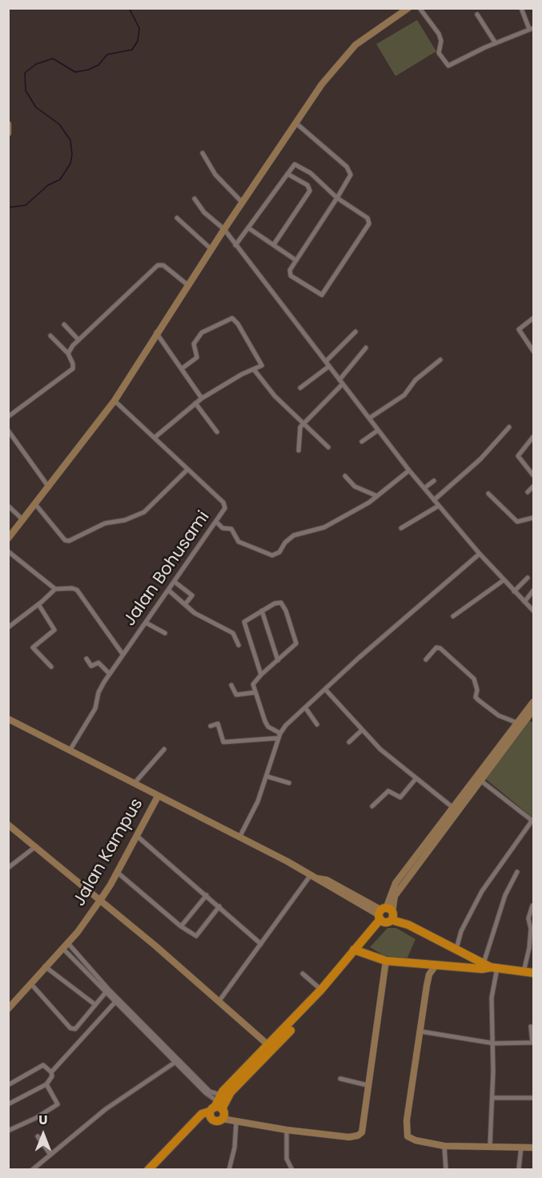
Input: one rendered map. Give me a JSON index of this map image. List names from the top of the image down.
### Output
{
  "streets": {
    "street": ["Jalan Bohusami", "Jalan Kampus"]
  },
  "north": "top"
}
